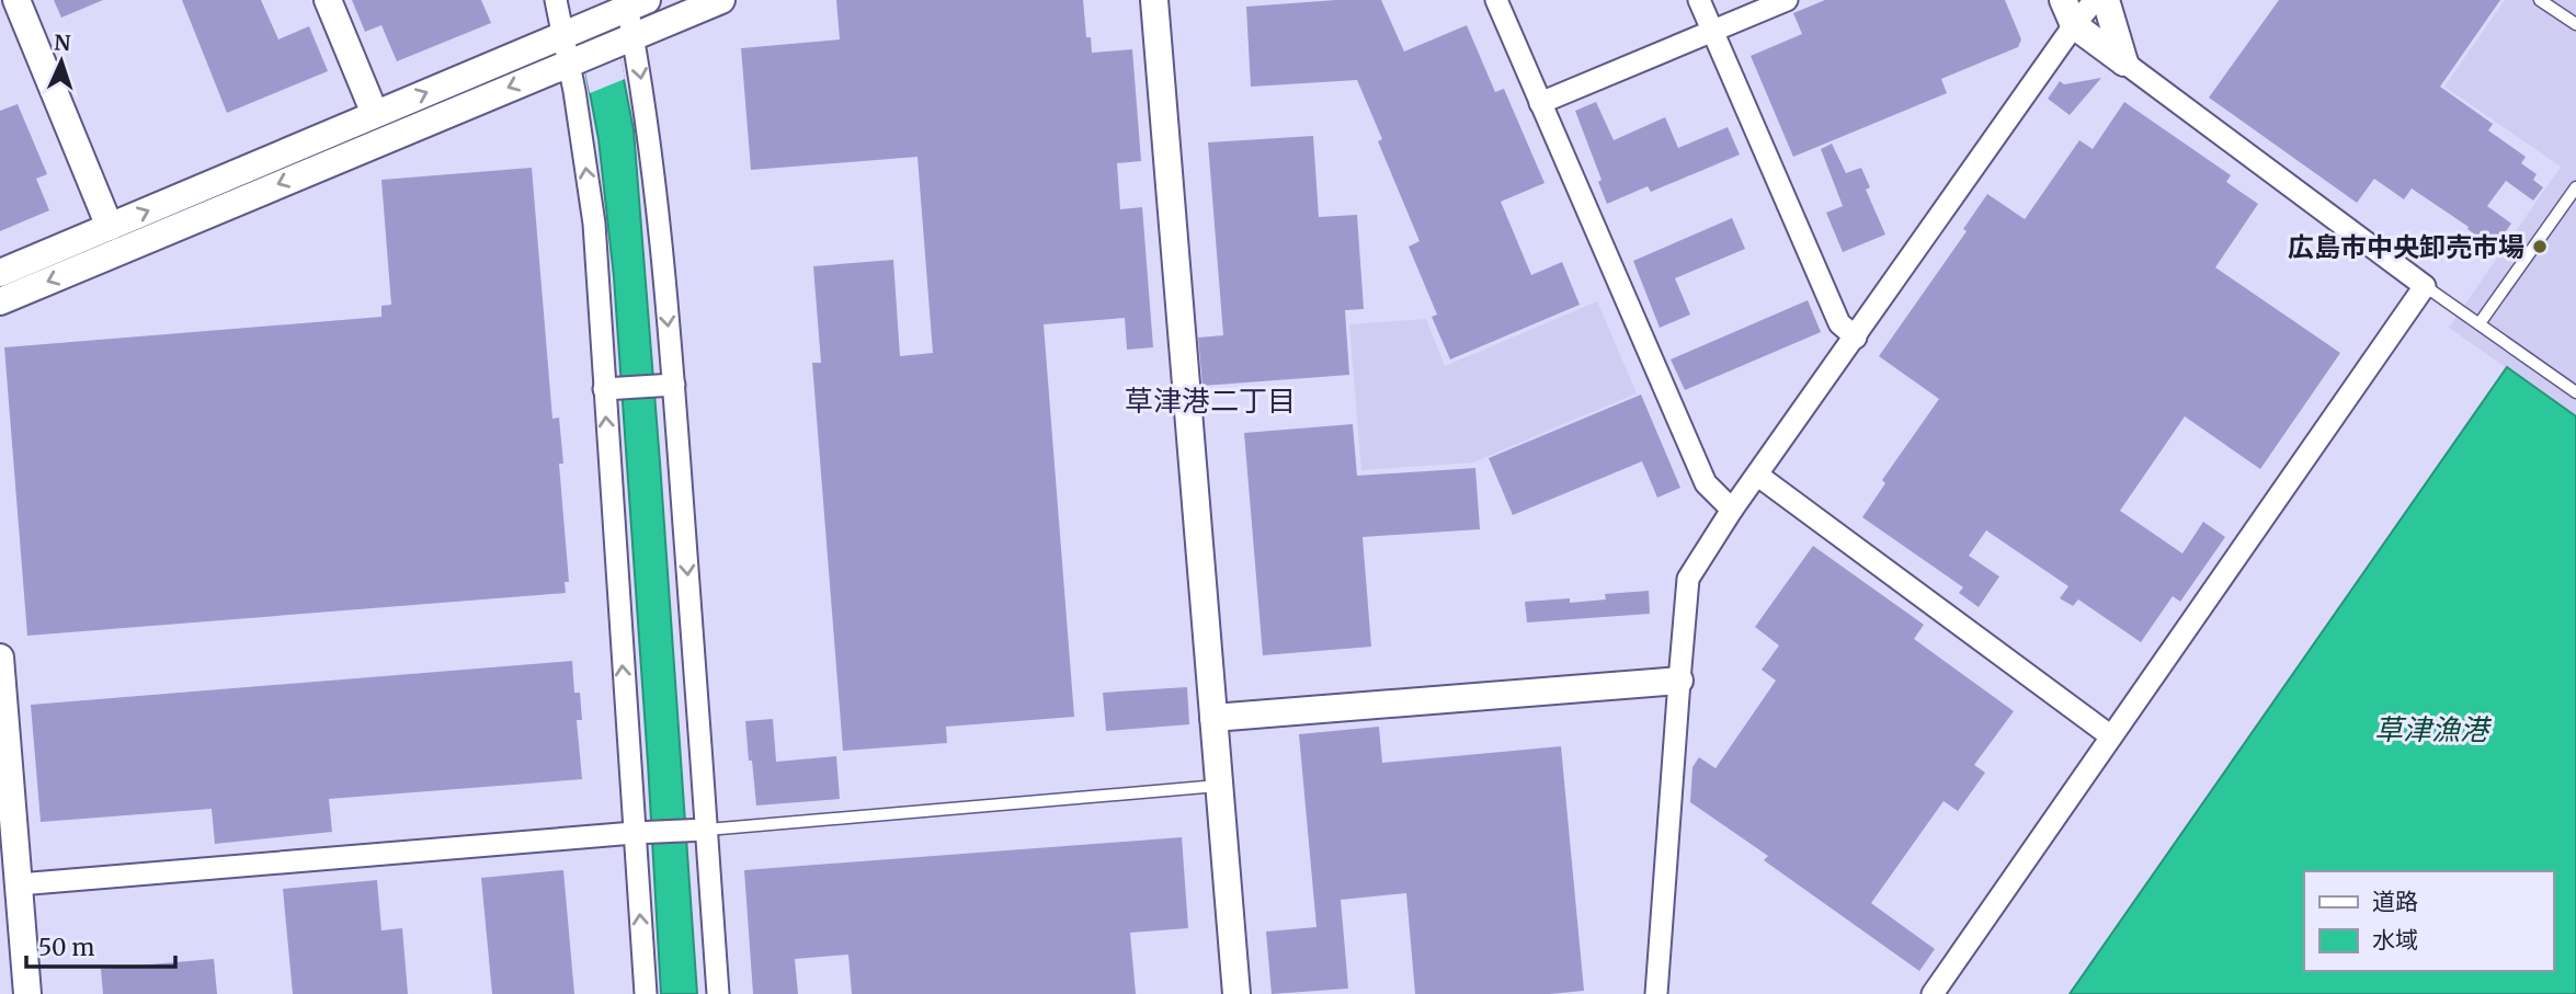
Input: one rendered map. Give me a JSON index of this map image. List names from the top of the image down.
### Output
{
  "districts": ["草津港二丁目"],
  "water": ["草津漁港"],
  "places": ["広島市中央卸売市場"],
  "legend": ["道路", "水域"],
  "scale_bar": "50 m",
  "north": "top"
}
